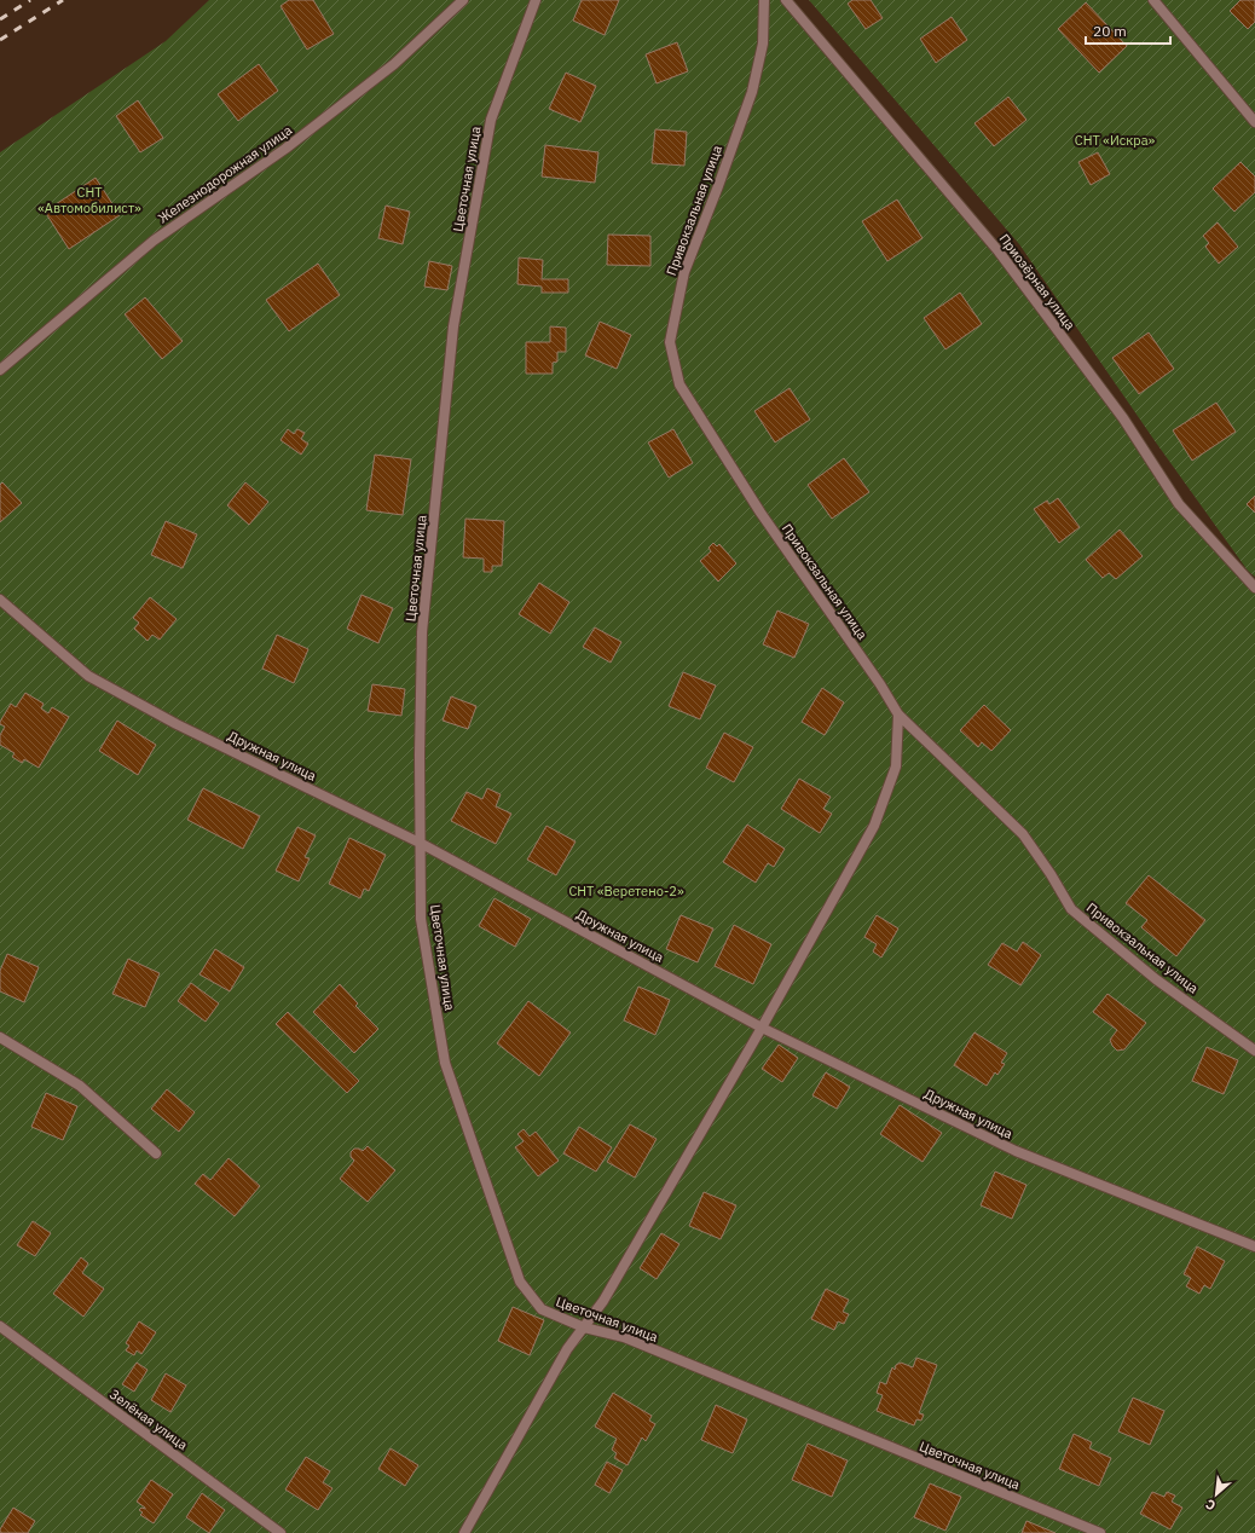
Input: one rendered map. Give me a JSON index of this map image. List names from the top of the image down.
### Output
{
  "streets": {
    "street": [
      "Железнодорожная улица",
      "Цветочная улица",
      "Привокзальная улица",
      "Приозёрная улица",
      "Дружная улица",
      "Зелёная улица"
    ]
  },
  "crossings": [
    ["Цветочная улица", "Дружная улица"]
  ],
  "parks": ["СНТ «Искра»", "СНТ «Автомобилист»", "СНТ «Веретено-2»"],
  "scale_bar": "20 m",
  "north": "bottom left"
}
